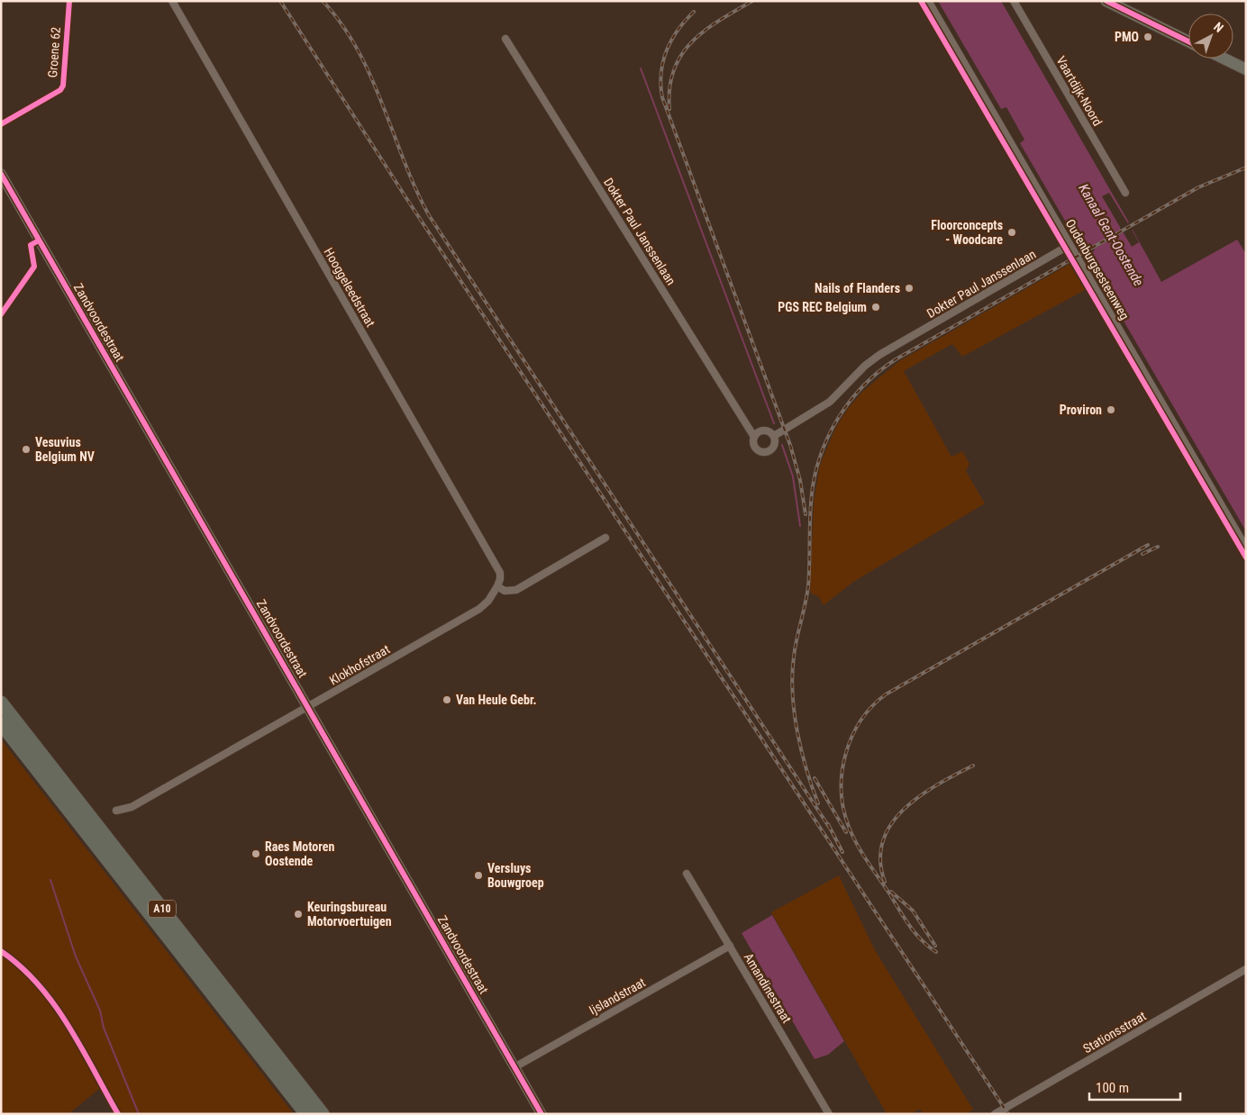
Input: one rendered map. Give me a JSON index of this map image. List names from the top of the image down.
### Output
{
  "streets": {
    "highway": ["A10"],
    "main road": ["Zandvoordestraat"],
    "street": [
      "Vaartdijk-Noord",
      "Dokter Paul Janssenlaan",
      "Oudenburgsesteenweg",
      "Hooggeleedstraat",
      "Klokhofstraat",
      "Amandinestraat",
      "Ijslandstraat",
      "Stationsstraat"
    ],
    "cycle path": ["Groene 62"]
  },
  "crossings": [
    ["Dokter Paul Janssenlaan", "Oudenburgsesteenweg"],
    ["Hooggeleedstraat", "Klokhofstraat"],
    ["Zandvoordestraat", "Klokhofstraat"],
    ["Zandvoordestraat", "Ijslandstraat"],
    ["Amandinestraat", "Ijslandstraat"]
  ],
  "water": ["Kanaal Gent-Oostende"],
  "places": [
    "PMO",
    "Floorconcepts - Woodcare",
    "Nails of Flanders",
    "PGS REC Belgium",
    "Proviron",
    "Vesuvius Belgium NV",
    "Van Heule Gebr.",
    "Raes Motoren Oostende",
    "Versluys Bouwgroep",
    "Keuringsbureau Motorvoertuigen"
  ],
  "scale_bar": "100 m",
  "north": "top right"
}
